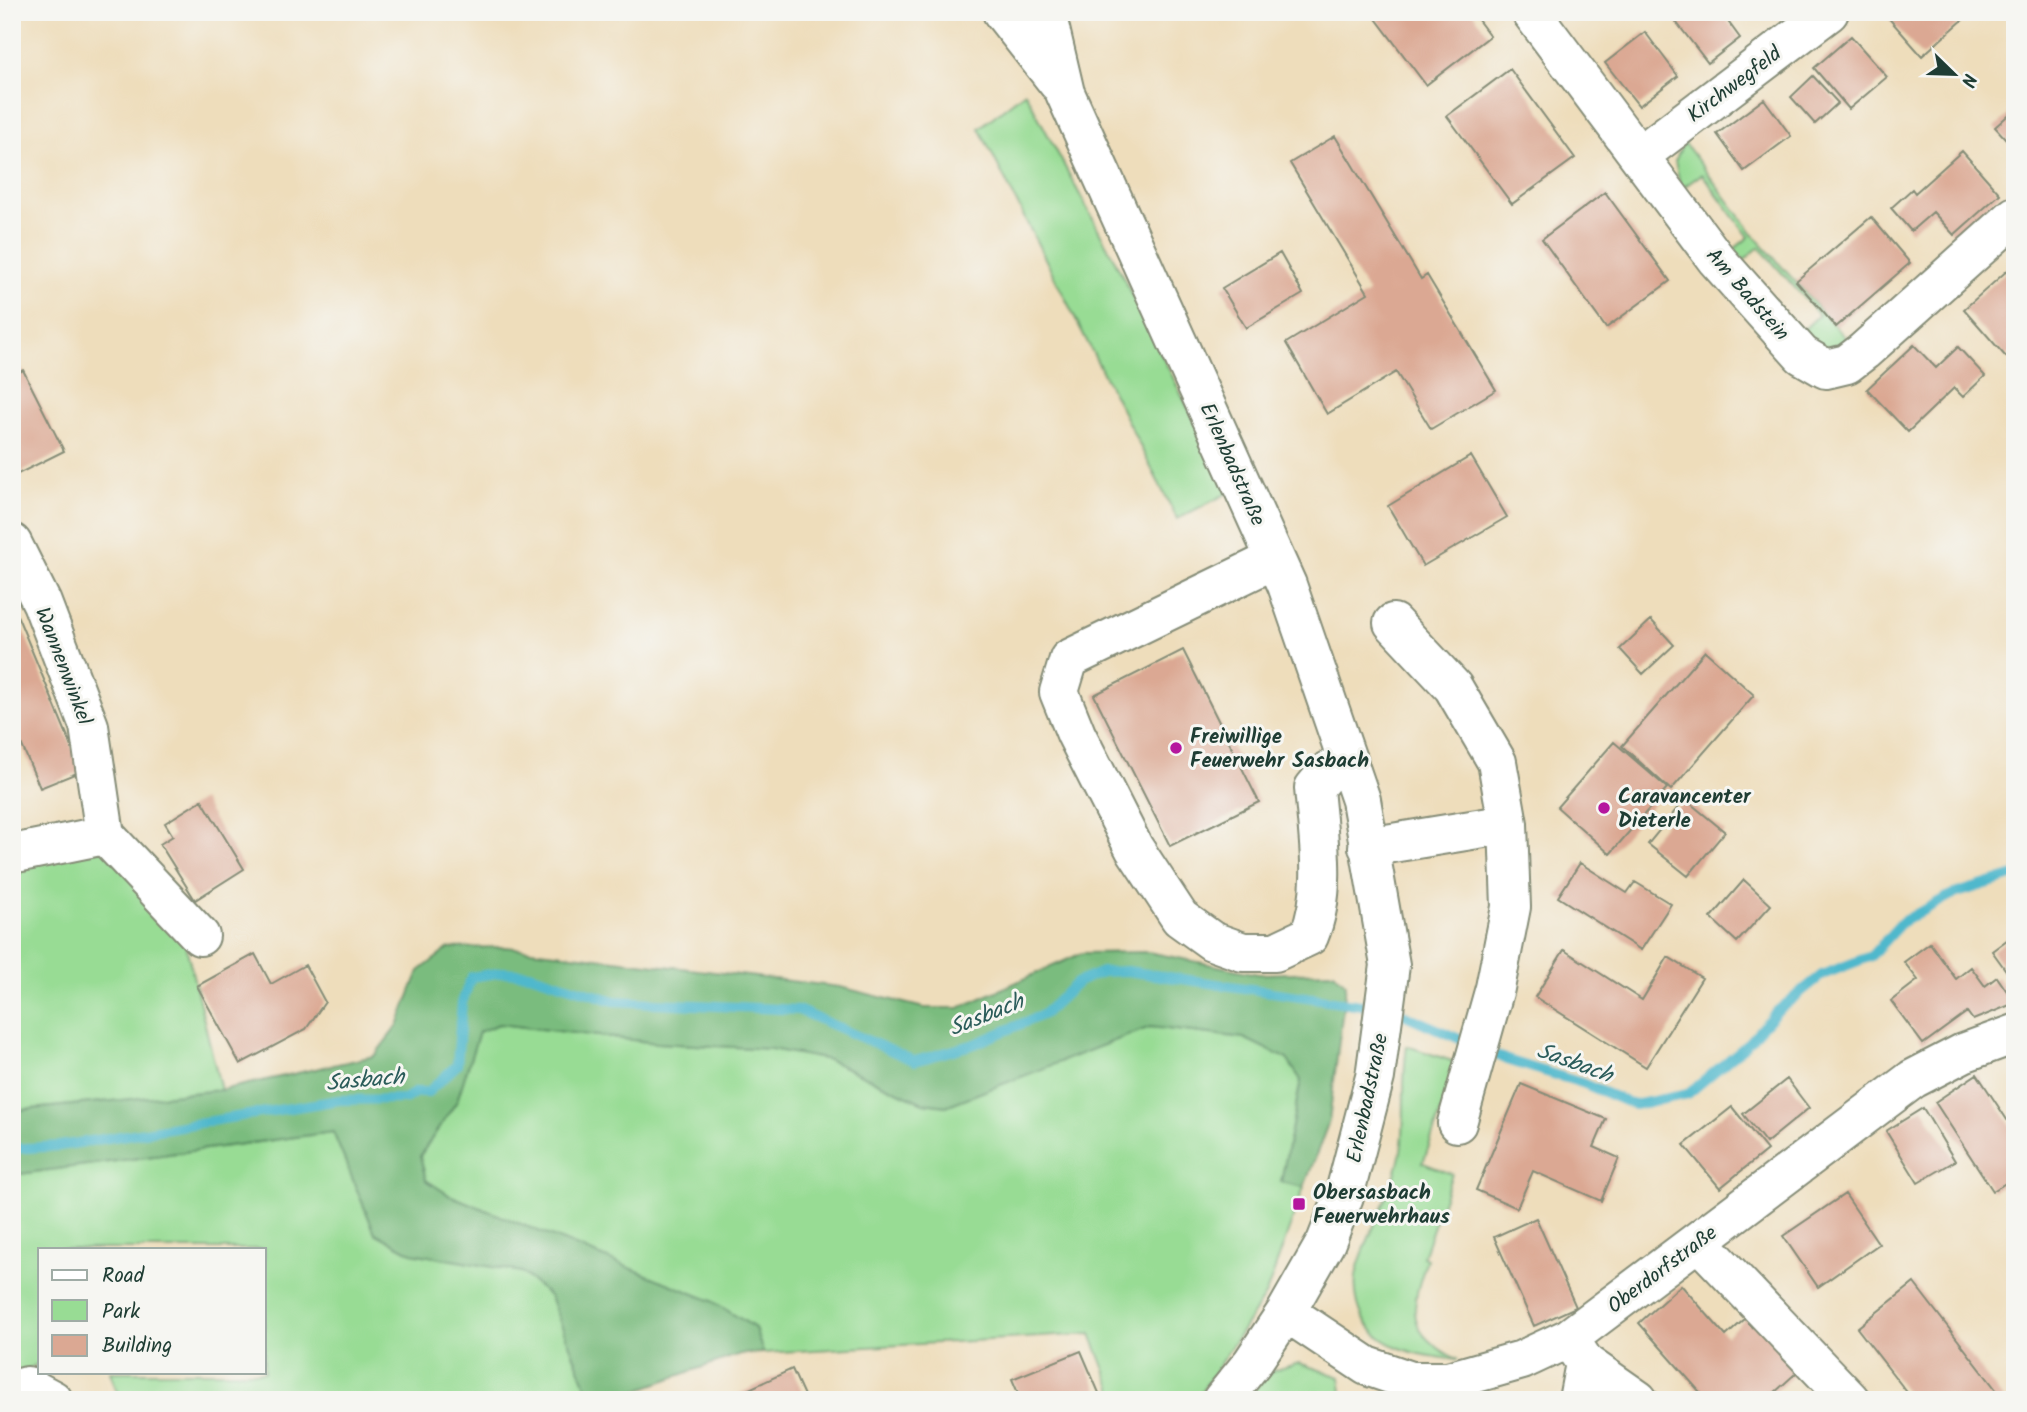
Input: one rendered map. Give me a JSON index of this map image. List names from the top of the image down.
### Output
{
  "streets": {
    "street": [
      "Kirchwegfeld",
      "Am Badstein",
      "Erlenbadstraße",
      "Wannenwinkel",
      "Oberdorfstraße"
    ]
  },
  "crossings": [
    ["Kirchwegfeld", "Am Badstein"],
    ["Erlenbadstraße", "Oberdorfstraße"]
  ],
  "water": ["Sasbach"],
  "places": {
    "other": ["Freiwillige Feuerwehr Sasbach", "Caravancenter Dieterle"],
    "transit": ["Obersasbach Feuerwehrhaus"]
  },
  "legend": ["Road", "Park", "Building"],
  "north": "bottom right"
}
